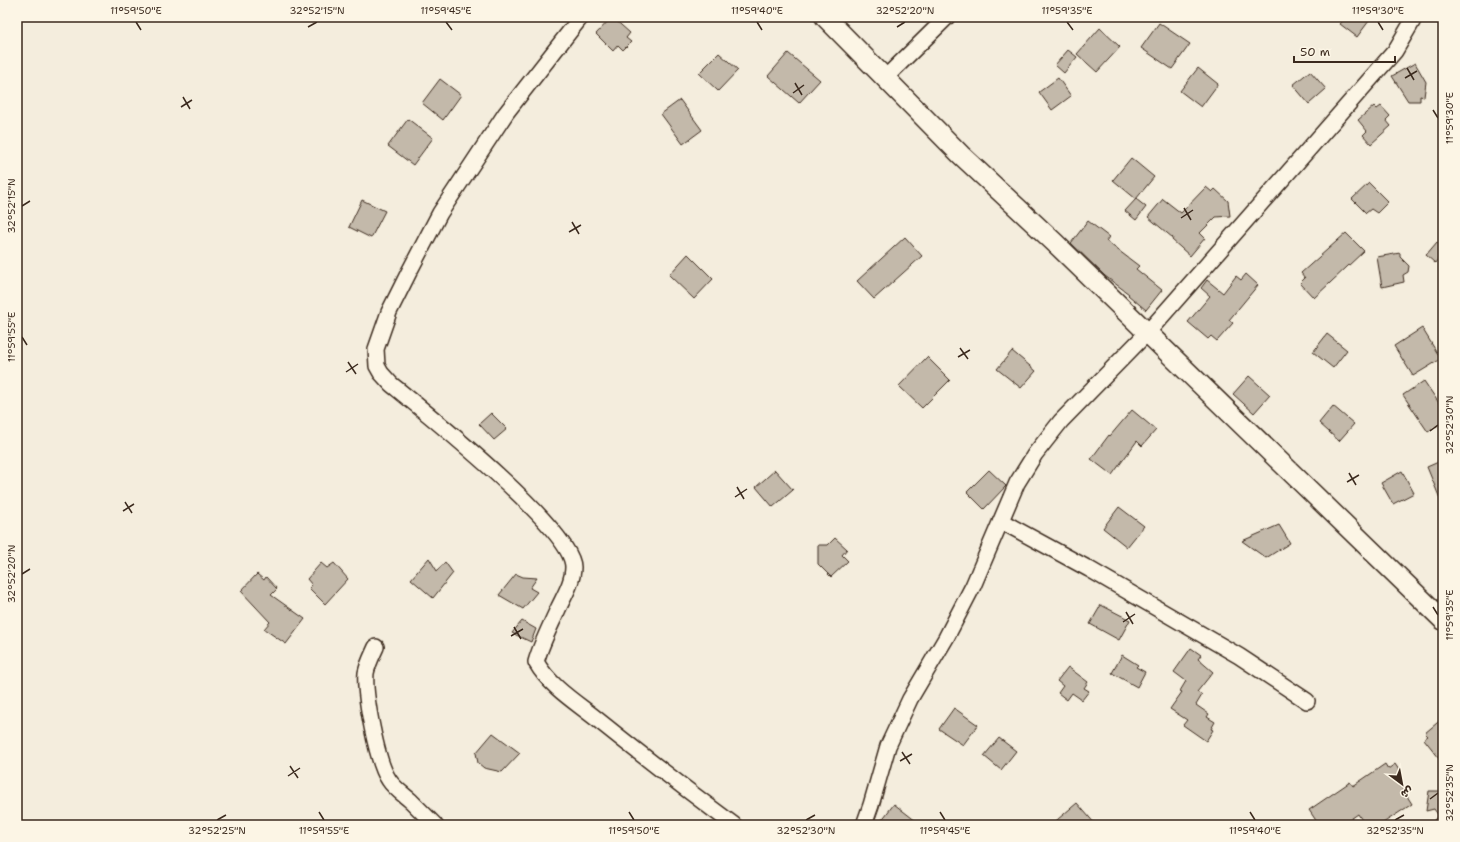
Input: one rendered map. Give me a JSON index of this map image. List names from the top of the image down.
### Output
{
  "scale_bar": "50 m",
  "north": "bottom right",
  "coordinates": [
    "11°59'50\"E",
    "32°52'15\"N",
    "11°59'45\"E",
    "11°59'40\"E",
    "32°52'20\"N",
    "11°59'35\"E",
    "11°59'30\"E",
    "11°59'55\"E",
    "32°52'30\"N",
    "32°52'35\"N",
    "32°52'25\"N"
  ]
}
